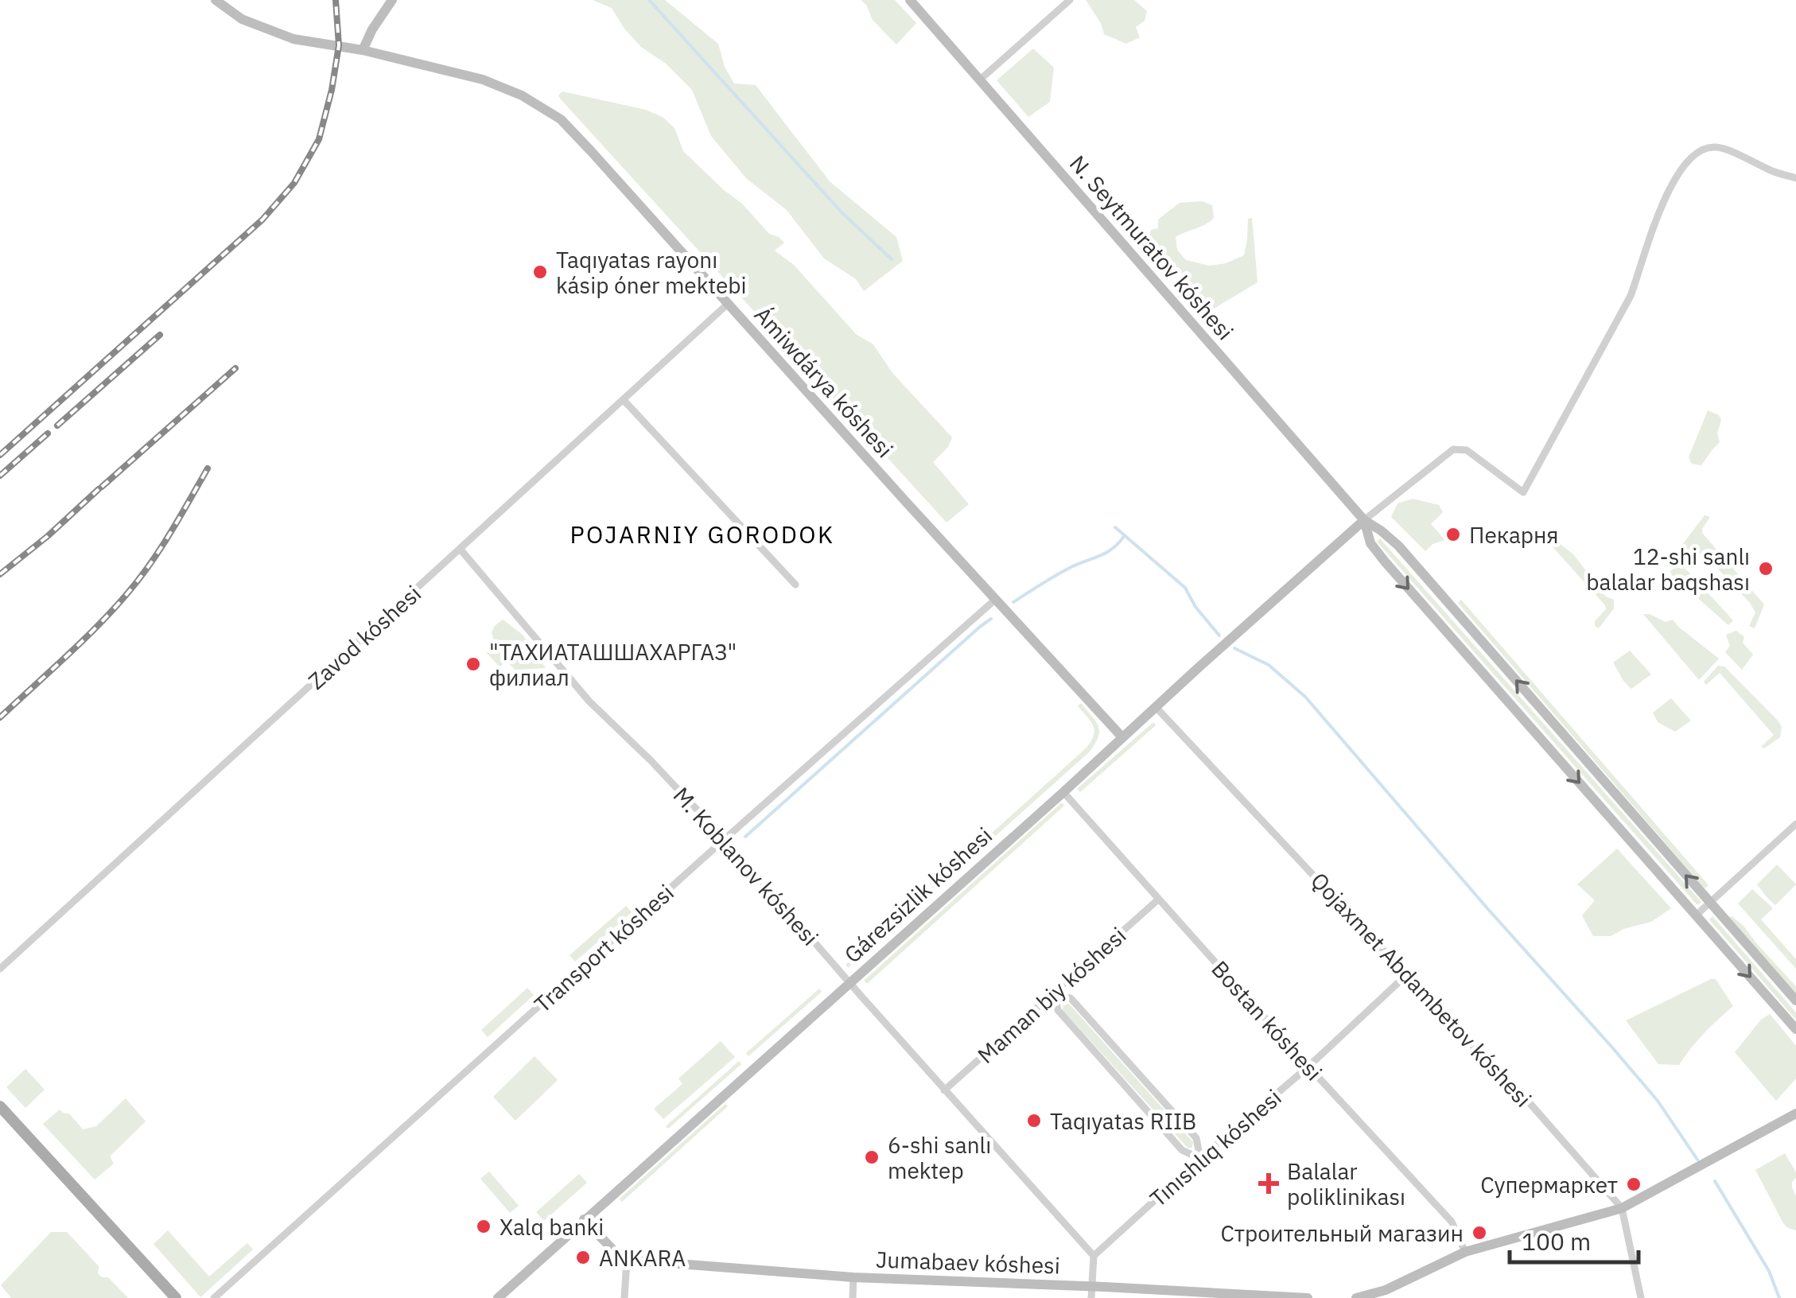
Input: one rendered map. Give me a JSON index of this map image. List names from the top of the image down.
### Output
{
  "streets": {
    "street": [
      "N. Seytmuratov kóshesi",
      "Ámiwdárya kóshesi",
      "Zavod kóshesi",
      "M. Koblanov kóshesi",
      "Gárezsizlik kóshesi",
      "Transport kóshesi",
      "Qojaxmet Abdambetov kóshesi",
      "Maman biy kóshesi",
      "Bostan kóshesi",
      "Tınıshlıq kóshesi",
      "Jumabaev kóshesi"
    ]
  },
  "crossings": [
    ["N. Seytmuratov kóshesi", "Gárezsizlik kóshesi"],
    ["Ámiwdárya kóshesi", "Zavod kóshesi"],
    ["Ámiwdárya kóshesi", "Gárezsizlik kóshesi"],
    ["Ámiwdárya kóshesi", "Transport kóshesi"],
    ["Zavod kóshesi", "M. Koblanov kóshesi"],
    ["M. Koblanov kóshesi", "Gárezsizlik kóshesi"],
    ["M. Koblanov kóshesi", "Transport kóshesi"],
    ["M. Koblanov kóshesi", "Maman biy kóshesi"],
    ["M. Koblanov kóshesi", "Tınıshlıq kóshesi"],
    ["Gárezsizlik kóshesi", "Qojaxmet Abdambetov kóshesi"],
    ["Gárezsizlik kóshesi", "Bostan kóshesi"],
    ["Qojaxmet Abdambetov kóshesi", "Tınıshlıq kóshesi"],
    ["Maman biy kóshesi", "Bostan kóshesi"],
    ["Bostan kóshesi", "Tınıshlıq kóshesi"]
  ],
  "districts": ["POJARNIY GORODOK"],
  "places": {
    "other": [
      "Taqıyatas rayonı kásip óner mektebi",
      "Пекарня",
      "12-shi sanlı balalar baqshası",
      "\"ТАХИАТАШШАХАРГАЗ\" филиал",
      "Taqıyatas RIIB",
      "6-shi sanlı mektep",
      "Супермаркет",
      "Xalq banki",
      "Строительный магазин",
      "ANKARA"
    ],
    "health": ["Balalar poliklinikası"]
  },
  "scale_bar": "100 m"
}
